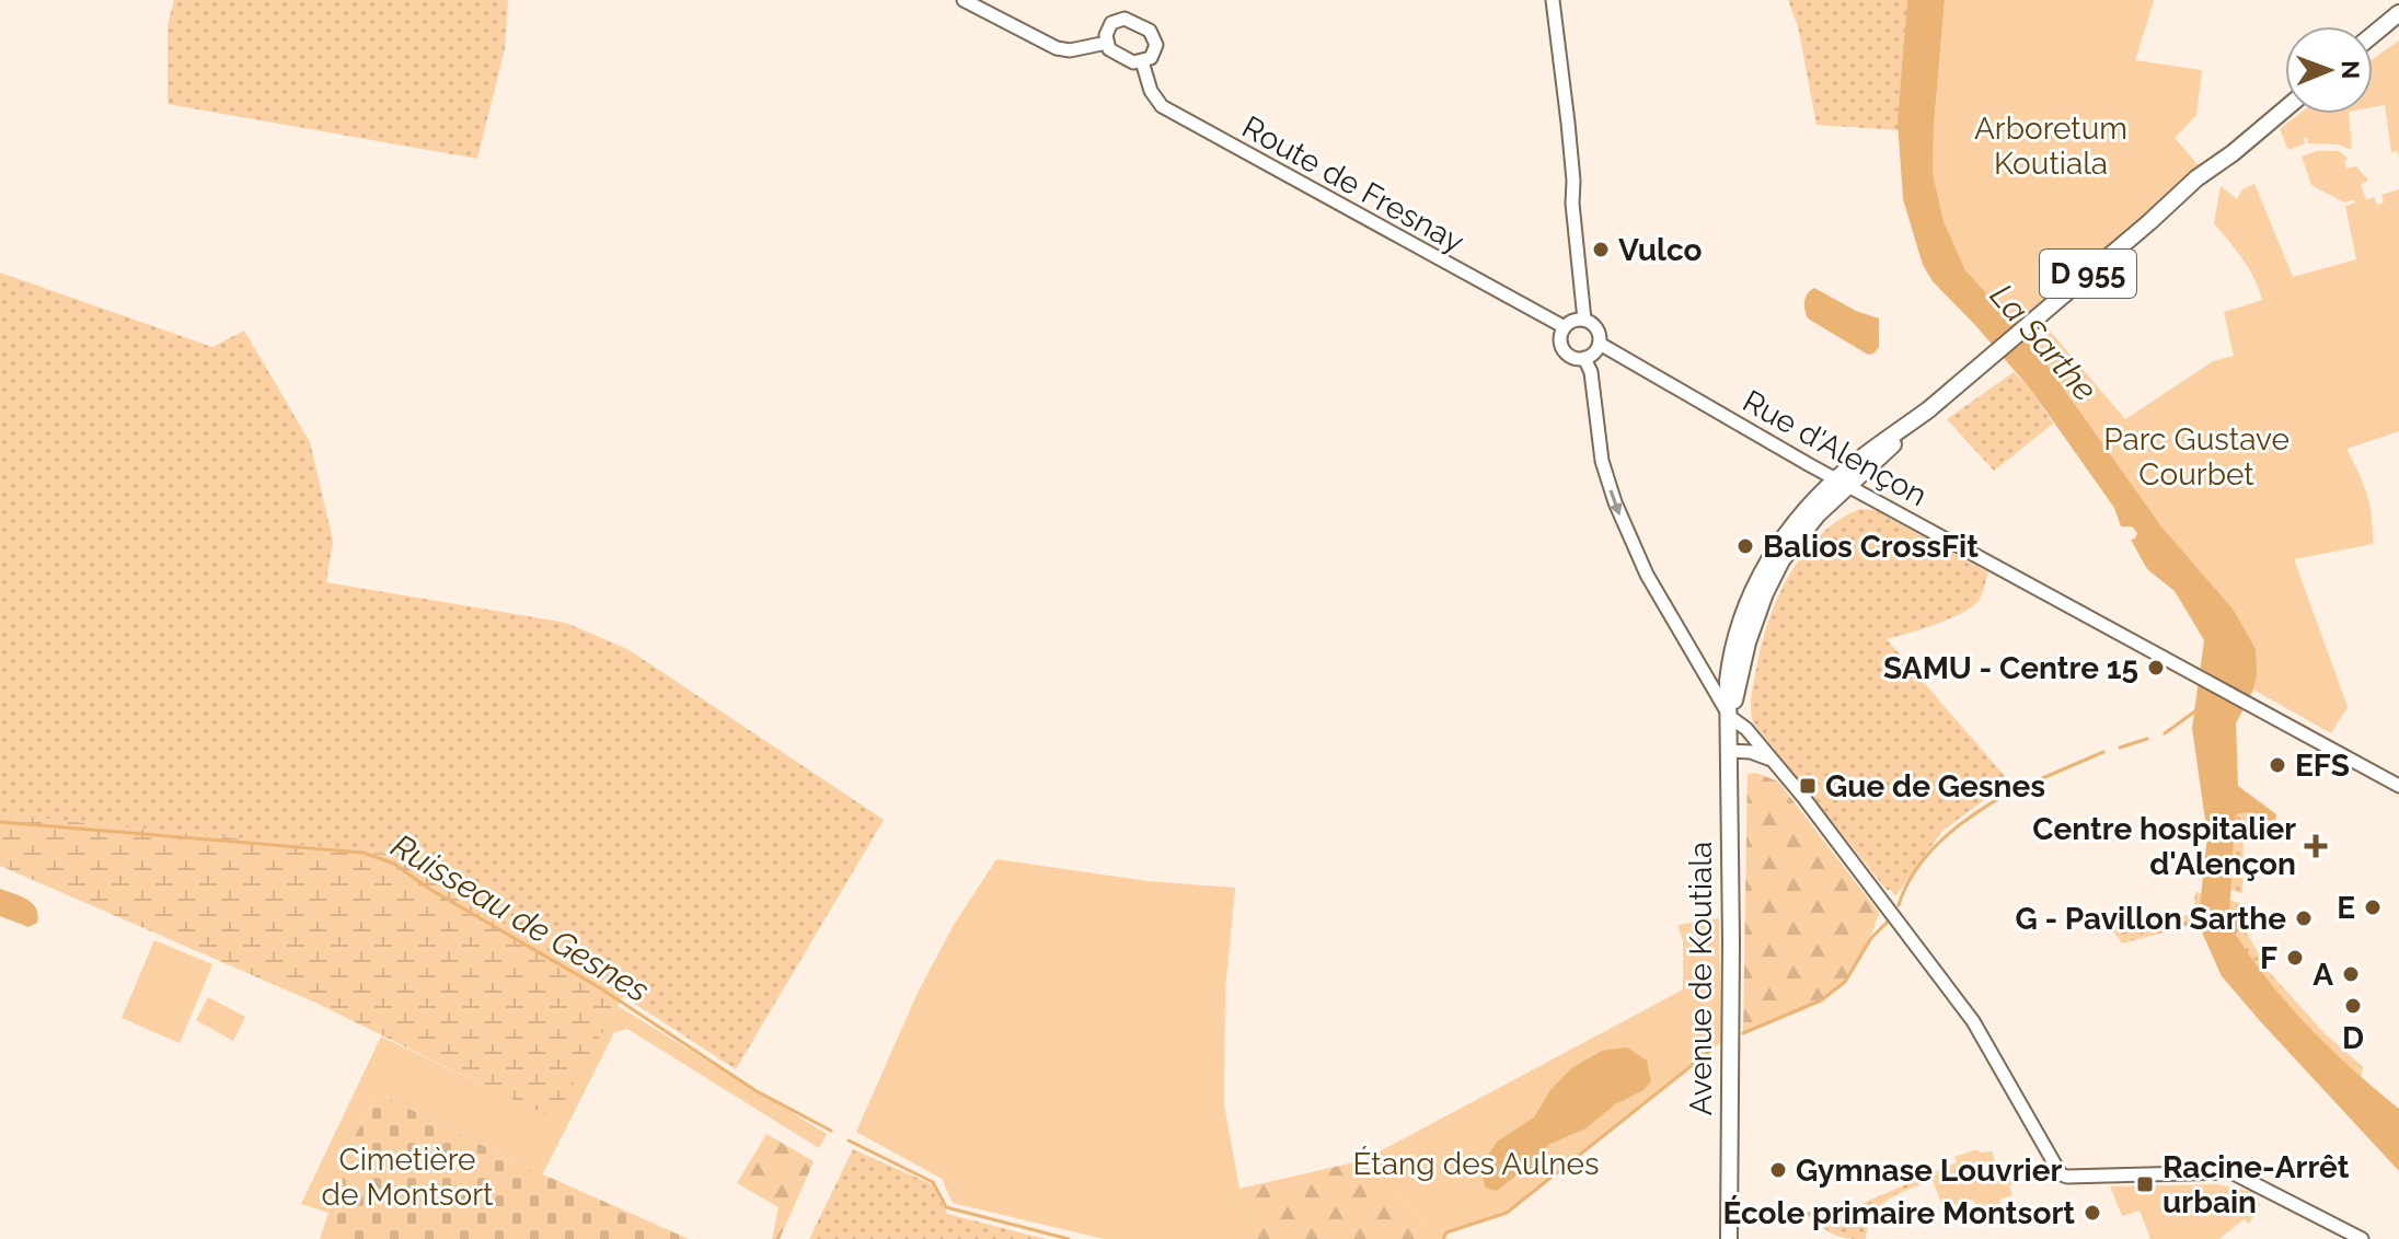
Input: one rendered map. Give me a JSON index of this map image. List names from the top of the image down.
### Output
{
  "streets": {
    "main road": ["D 955", "Avenue de Koutiala"],
    "street": ["Route de Fresnay", "Rue d'Alençon"]
  },
  "crossings": [
    ["Route de Fresnay", "Rue d'Alençon"],
    ["Rue d'Alençon", "Avenue de Koutiala"]
  ],
  "water": ["La Sarthe", "Ruisseau de Gesnes"],
  "parks": [
    "Arboretum Koutiala",
    "Parc Gustave Courbet",
    "Cimetière de Montsort",
    "Étang des Aulnes"
  ],
  "places": {
    "other": [
      "Vulco",
      "Balios CrossFit",
      "SAMU - Centre 15",
      "EFS",
      "E",
      "G - Pavillon Sarthe",
      "F",
      "A",
      "D",
      "Gymnase Louvrier",
      "École primaire Montsort"
    ],
    "transit": ["Gue de Gesnes", "Racine-Arrêt urbain"],
    "health": ["Centre hospitalier d'Alençon"]
  },
  "north": "right"
}
